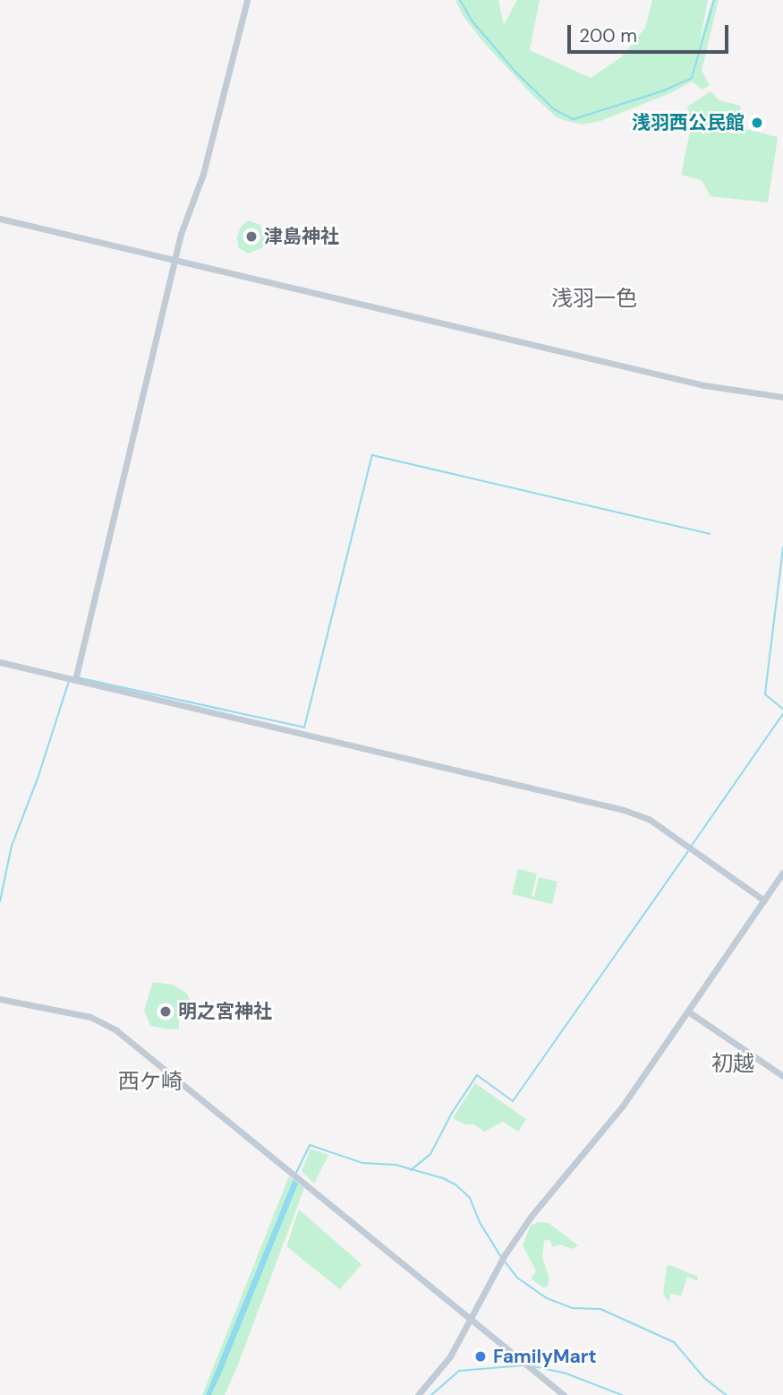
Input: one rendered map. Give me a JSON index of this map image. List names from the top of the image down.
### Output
{
  "districts": ["浅羽一色", "初越", "西ケ崎"],
  "places": [
    "浅羽西公民館",
    "津島神社",
    "明之宮神社",
    "FamilyMart"
  ],
  "scale_bar": "200 m"
}
